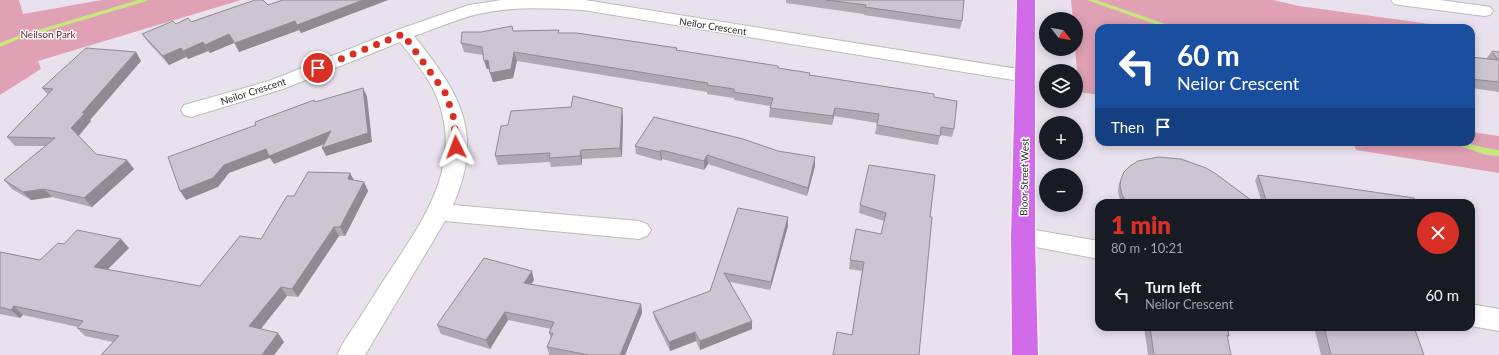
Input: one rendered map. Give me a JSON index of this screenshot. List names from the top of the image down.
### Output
{
  "streets": {
    "main road": ["Bloor Street West"],
    "street": ["Neilor Crescent"]
  },
  "crossings": [
    ["Neilor Crescent", "Bloor Street West"]
  ],
  "parks": ["Neilson Park"],
  "north": "bottom right",
  "page": {
    "map_buttons": ["+", "−"],
    "turn": ["60 m", "Neilor Crescent"],
    "then": "Then",
    "heading": ["1 min", "80 m · 10:21"],
    "list": [
      {
        "name": "Turn left",
        "note": "Neilor Crescent",
        "value": "60 m"
      }
    ]
  }
}
